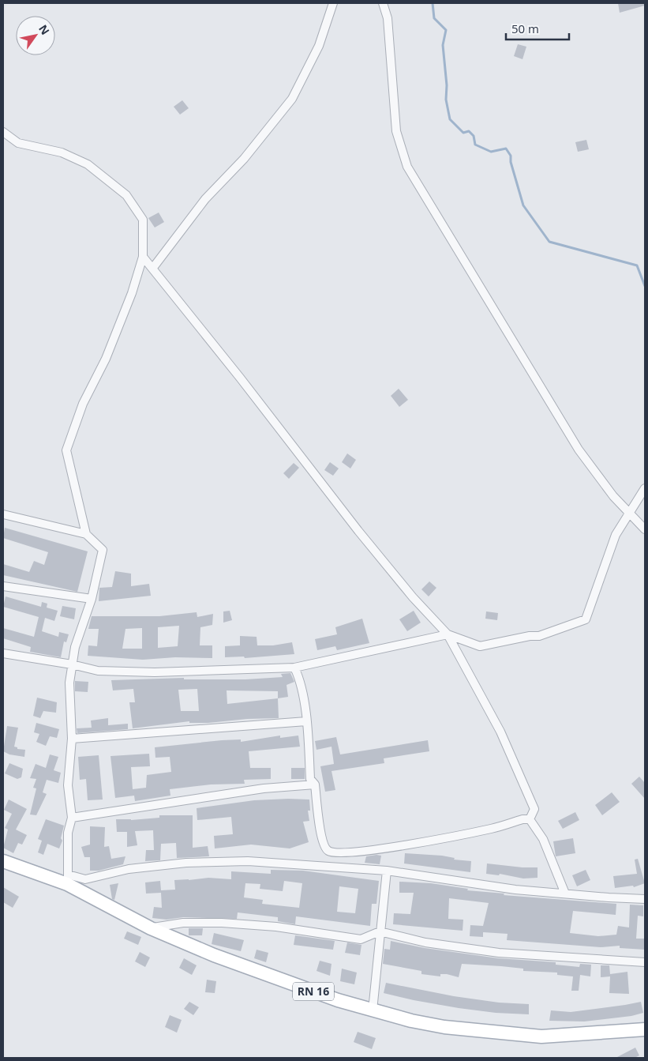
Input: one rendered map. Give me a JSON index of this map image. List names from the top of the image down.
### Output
{
  "streets": {
    "main road": ["RN 16"]
  },
  "scale_bar": "50 m",
  "north": "top right"
}
